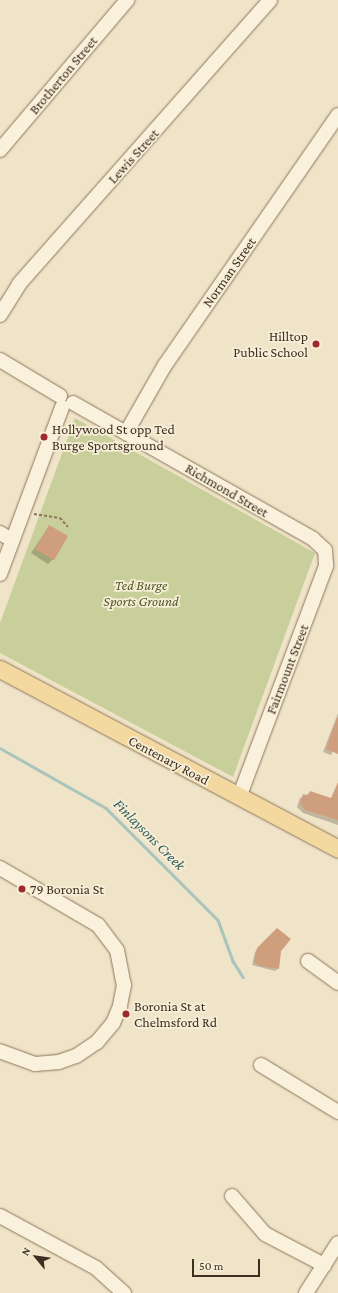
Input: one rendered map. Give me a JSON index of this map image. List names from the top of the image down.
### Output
{
  "streets": {
    "main road": ["Centenary Road"],
    "street": [
      "Brotherton Street",
      "Lewis Street",
      "Norman Street",
      "Richmond Street",
      "Fairmount Street"
    ]
  },
  "crossings": [
    ["Norman Street", "Richmond Street"],
    ["Richmond Street", "Fairmount Street"],
    ["Fairmount Street", "Centenary Road"]
  ],
  "water": ["Finlaysons Creek"],
  "parks": ["Ted Burge Sports Ground"],
  "places": [
    "Hilltop Public School",
    "Hollywood St opp Ted Burge Sportsground",
    "79 Boronia St",
    "Boronia St at Chelmsford Rd"
  ],
  "scale_bar": "50 m",
  "north": "top left"
}
